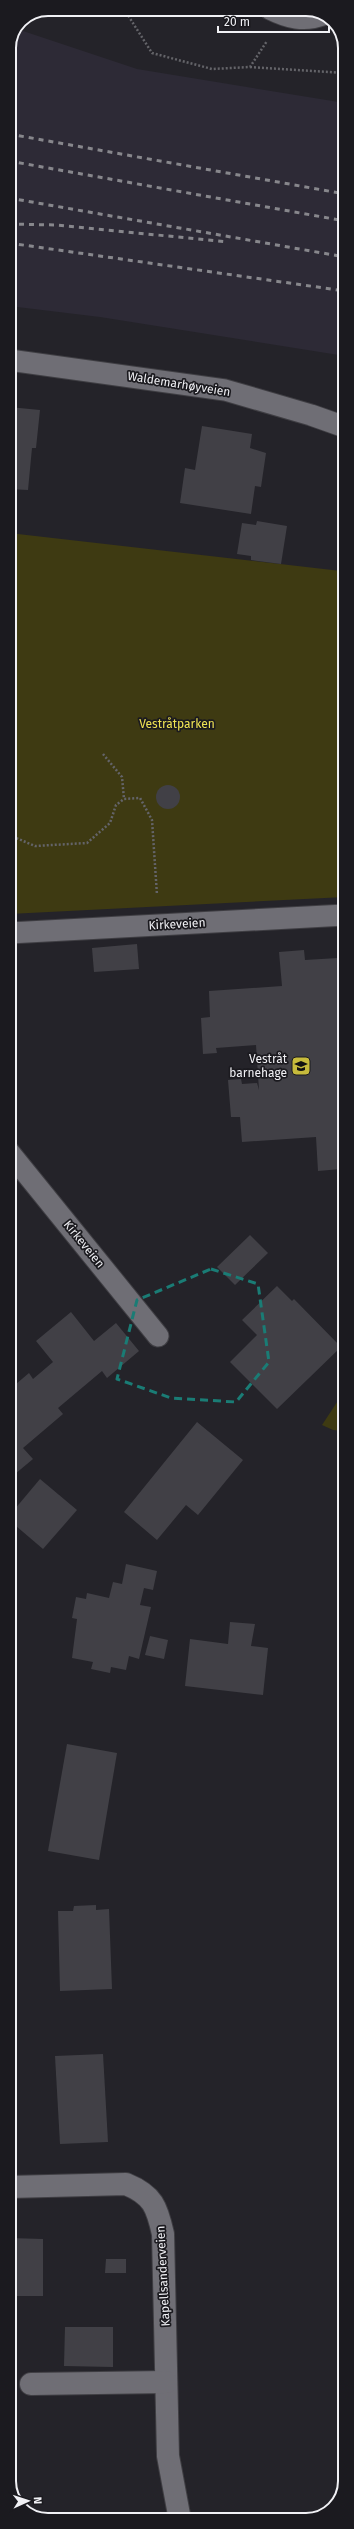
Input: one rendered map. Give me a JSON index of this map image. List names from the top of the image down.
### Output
{
  "streets": {
    "street": ["Kapellsanderveien"],
    "lane": ["Waldemarhøyveien", "Kirkeveien"]
  },
  "parks": ["Vestråtparken"],
  "places": {
    "school or university": ["Vestråt barnehage"]
  },
  "scale_bar": "20 m",
  "north": "right"
}
